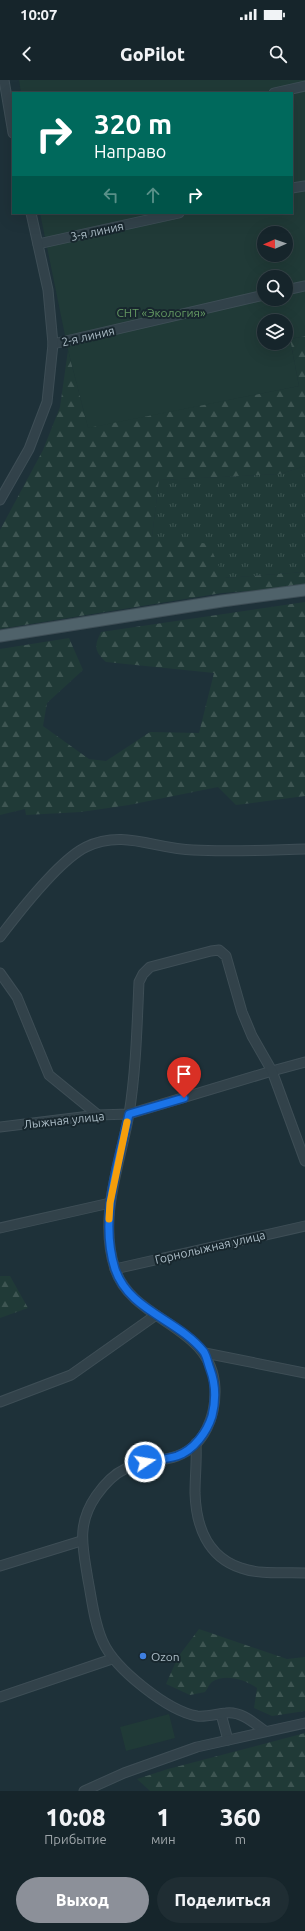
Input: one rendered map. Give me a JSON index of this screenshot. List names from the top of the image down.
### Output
{
  "streets": {
    "street": [
      "3-я линия",
      "2-я линия",
      "Лыжная улица",
      "Горнолыжная улица"
    ]
  },
  "parks": ["СНТ «Экология»"],
  "places": ["Ozon"],
  "north": "left",
  "page": {
    "status": "10:07",
    "header": "GoPilot",
    "turn": ["320 m", "Направо"],
    "eta": [
      "10:08",
      "Прибытие",
      "1",
      "мин",
      "360",
      "m"
    ],
    "buttons": ["Выход", "Поделиться"]
  }
}
